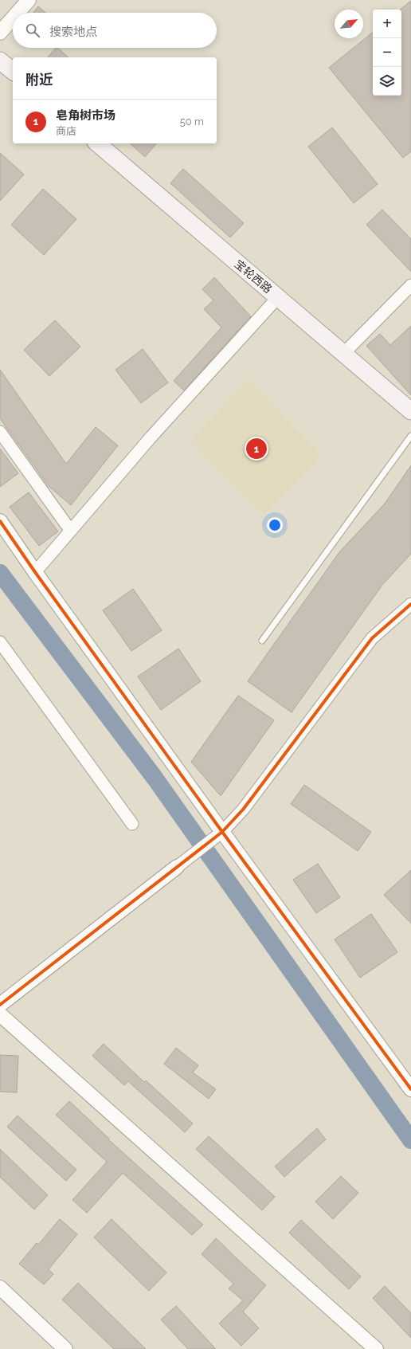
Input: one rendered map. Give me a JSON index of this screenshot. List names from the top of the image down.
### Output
{
  "streets": {
    "main road": ["宝轮西路"]
  },
  "north": "top right",
  "page": {
    "map_buttons": ["+", "−"],
    "search": "搜索地点",
    "heading": "附近",
    "list": [
      {
        "mark": "1",
        "name": "皂角树市场",
        "note": "商店",
        "value": "50 m"
      }
    ],
    "pins": "1"
  }
}
